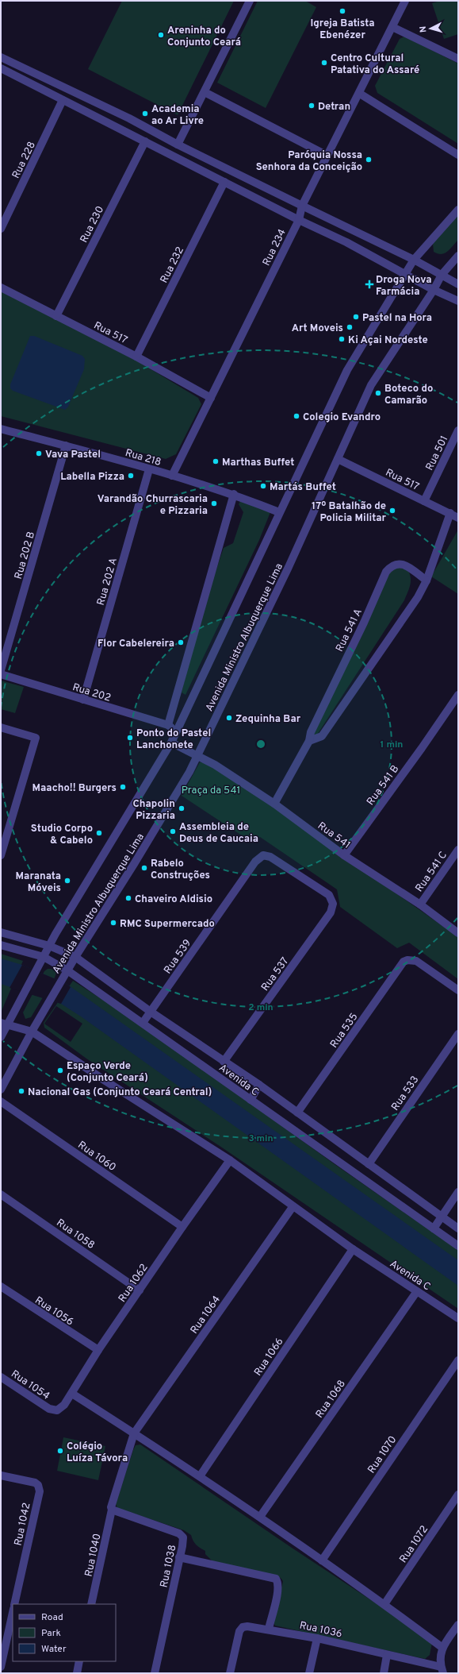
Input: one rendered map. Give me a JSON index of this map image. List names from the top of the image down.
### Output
{
  "streets": {
    "street": [
      "Rua 228",
      "Rua 230",
      "Rua 234",
      "Rua 232",
      "Rua 517",
      "Rua 501",
      "Rua 218",
      "Rua 202 B",
      "Rua 202 A",
      "Rua 541 A",
      "Avenida Ministro Albuquerque Lima",
      "Rua 202",
      "Rua 541 B",
      "Rua 541",
      "Rua 541 C",
      "Rua 539",
      "Rua 537",
      "Rua 535",
      "Avenida C",
      "Rua 533",
      "Rua 1060",
      "Rua 1058",
      "Rua 1062",
      "Rua 1056",
      "Rua 1064",
      "Rua 1066",
      "Rua 1054",
      "Rua 1068",
      "Rua 1070",
      "Rua 1042",
      "Rua 1072",
      "Rua 1040",
      "Rua 1038",
      "Rua 1036"
    ]
  },
  "crossings": [
    ["Rua 230", "Rua 517"],
    ["Rua 234", "Rua 517"],
    ["Rua 234", "Rua 218"],
    ["Rua 232", "Rua 517"],
    ["Rua 517", "Rua 501"],
    ["Rua 517", "Avenida Ministro Albuquerque Lima"],
    ["Rua 218", "Rua 202 B"],
    ["Rua 218", "Rua 202 A"],
    ["Rua 218", "Avenida Ministro Albuquerque Lima"],
    ["Rua 202 A", "Rua 202"],
    ["Rua 541 A", "Rua 541"],
    ["Avenida Ministro Albuquerque Lima", "Rua 202"],
    ["Avenida Ministro Albuquerque Lima", "Rua 541"],
    ["Avenida Ministro Albuquerque Lima", "Avenida C"],
    ["Rua 541 B", "Rua 541"],
    ["Rua 541", "Rua 541 C"],
    ["Rua 539", "Rua 537"],
    ["Rua 539", "Avenida C"],
    ["Rua 537", "Avenida C"],
    ["Rua 535", "Avenida C"],
    ["Avenida C", "Rua 533"],
    ["Avenida C", "Rua 1062"],
    ["Avenida C", "Rua 1064"],
    ["Avenida C", "Rua 1066"],
    ["Avenida C", "Rua 1068"],
    ["Rua 1060", "Rua 1062"],
    ["Rua 1058", "Rua 1062"],
    ["Rua 1062", "Rua 1056"],
    ["Rua 1062", "Rua 1054"],
    ["Rua 1064", "Rua 1040"],
    ["Rua 1064", "Rua 1038"],
    ["Rua 1040", "Rua 1038"]
  ],
  "parks": ["Praça da 541"],
  "places": {
    "other": [
      "Igreja Batista Ebenézer",
      "Areninha do Conjunto Ceará",
      "Centro Cultural Patativa do Assaré",
      "Detran",
      "Academia ao Ar Livre",
      "Paróquia Nossa Senhora da Conceição",
      "Pastel na Hora",
      "Art Moveis",
      "Ki Açai Nordeste",
      "Boteco do Camarão",
      "Colegio Evandro",
      "Vava Pastel",
      "Marthas Buffet",
      "Labella Pizza",
      "Marta´s Buffet",
      "Varandão Churrascaria e Pizzaria",
      "17º Batalhão de Policia Militar",
      "Flor Cabelereira",
      "Zequinha Bar",
      "Ponto do Pastel Lanchonete",
      "Maacho!! Burgers",
      "Chapolin Pizzaria",
      "Assembleia de Deus de Caucaia",
      "Studio Corpo & Cabelo",
      "Rabelo Construções",
      "Maranata Móveis",
      "Chaveiro Aldisio",
      "RMC Supermercado",
      "Espaço Verde (Conjunto Ceará)",
      "Nacional Gas (Conjunto Ceará Central)",
      "Colégio Luíza Távora"
    ],
    "health": ["Droga Nova Farmácia"]
  },
  "legend": ["Road", "Park", "Water"],
  "north": "left",
  "rings": ["1 min", "2 min", "3 min"]
}
